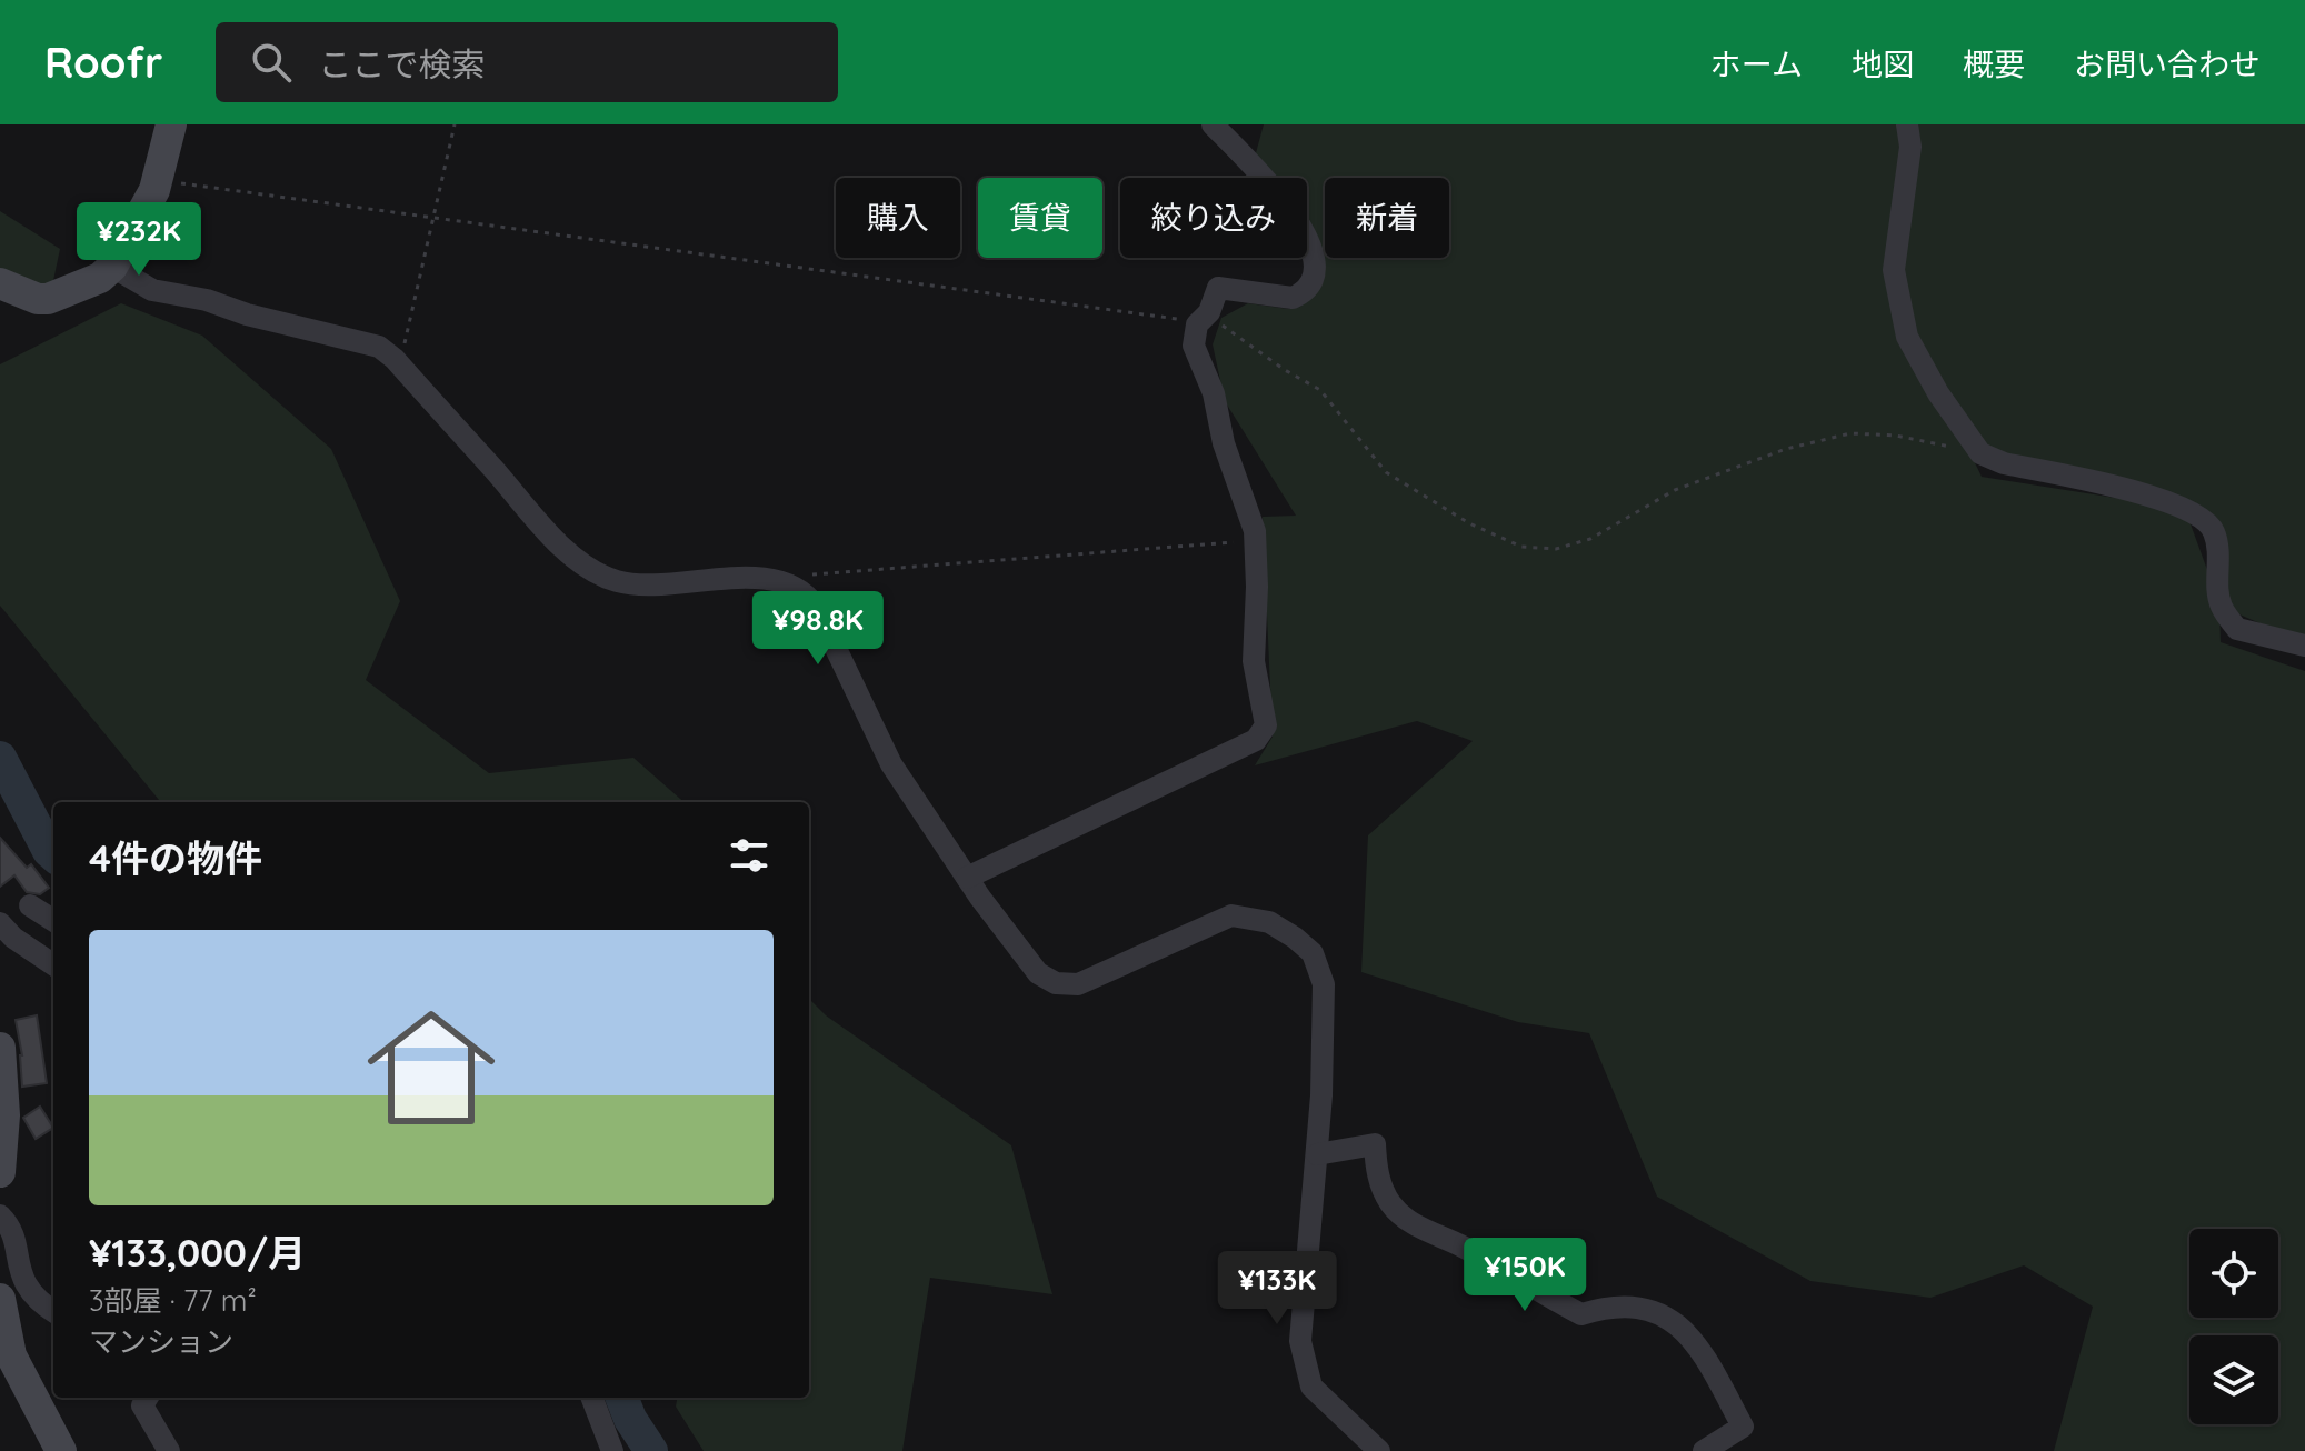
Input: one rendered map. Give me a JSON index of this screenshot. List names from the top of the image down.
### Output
{
  "page": {
    "header": "Roofr",
    "search": "ここで検索",
    "nav": [
      "ホーム",
      "地図",
      "概要",
      "お問い合わせ"
    ],
    "chip": [
      "購入",
      "賃貸",
      "絞り込み",
      "新着"
    ],
    "price": [
      "¥232K",
      "¥98.8K",
      "¥150K",
      "¥133K"
    ],
    "heading": "4件の物件",
    "list": [
      {
        "name": "¥133,000/月",
        "note": "3部屋 · 77 m² · マンション"
      }
    ]
  }
}
